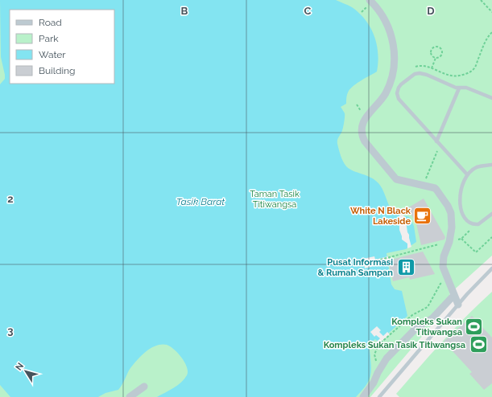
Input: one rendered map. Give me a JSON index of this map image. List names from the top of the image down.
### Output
{
  "water": ["Tasik Barat"],
  "parks": ["Taman Tasik Titiwangsa"],
  "places": {
    "cafe": ["White N Black Lakeside"],
    "building": ["Pusat Informasi & Rumah Sampan"],
    "sports": ["Kompleks Sukan Titiwangsa", "Kompleks Sukan Tasik Titiwangsa"]
  },
  "legend": [
    "Road",
    "Park",
    "Water",
    "Building"
  ],
  "north": "top left",
  "grid": {
    "columns": ["B", "C", "D"],
    "rows": ["2", "3"]
  }
}
